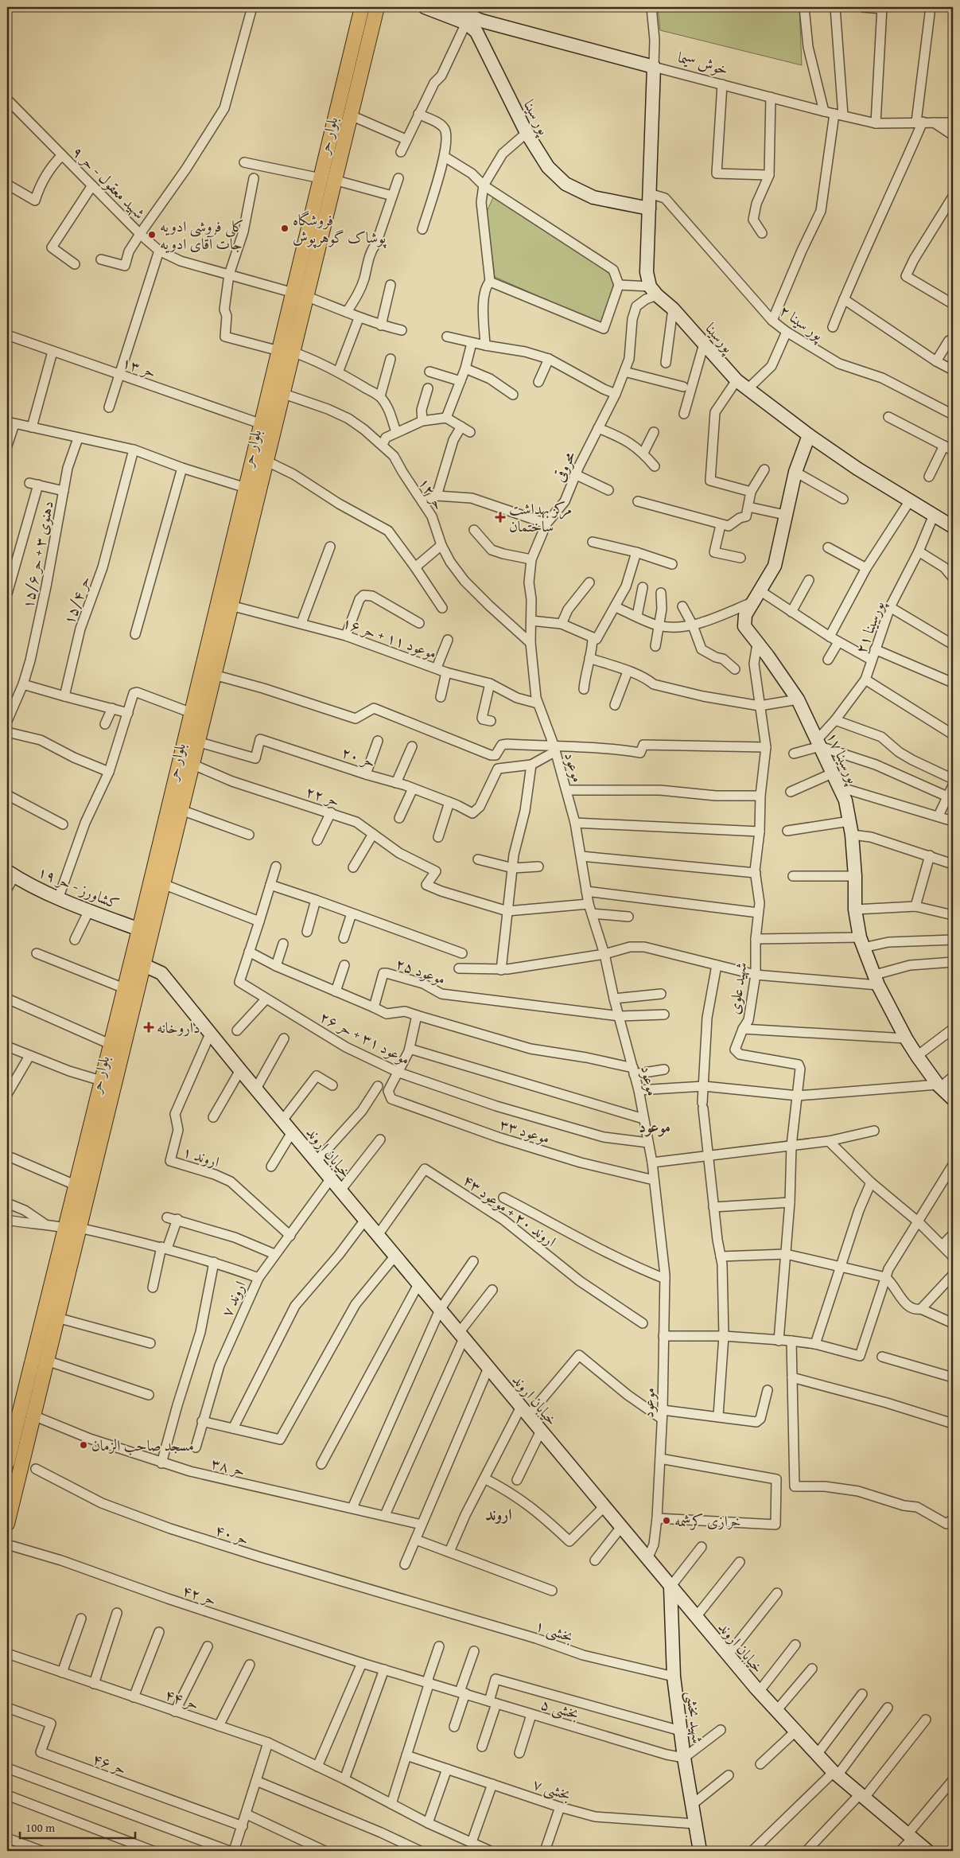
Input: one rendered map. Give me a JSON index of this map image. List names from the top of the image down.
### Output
{
  "streets": {
    "main road": ["بلوار حر"],
    "street": [
      "خوش سیما",
      "پور سینا",
      "شهید معقول - حر ۹",
      "پور سینا ۲",
      "پورسینا",
      "حر ۱۳",
      "محروقی",
      "حر ۱۲",
      "دهنوی ۳ + حر ۱۵/۶",
      "حر ۱۵/۴",
      "پورسینا ۲۱",
      "موعود ۱۱ + حر ۱۶",
      "حر ۲۰",
      "پورسینا ۱۷",
      "موعود",
      "حر ۲۲",
      "کشاورز - حر ۱۹",
      "موعود ۲۵",
      "شهید علوی",
      "موعود ۳۱ + حر ۲۶",
      "موعود ۳۳",
      "خیابان اروند",
      "اروند ۱",
      "اروند ۲۰ + موعود ۴۳",
      "اروند ۷",
      "حر ۳۸",
      "حر ۴۰",
      "حر ۴۲",
      "بخشی ۱",
      "حر ۴۴",
      "بخشی ۵",
      "شهید بخشی",
      "حر ۴۶",
      "بخشی ۷"
    ]
  },
  "crossings": [
    ["خوش سیما", "پور سینا"],
    ["بلوار حر", "شهید معقول - حر ۹"],
    ["بلوار حر", "حر ۱۳"],
    ["بلوار حر", "حر ۱۲"],
    ["بلوار حر", "موعود ۱۱ + حر ۱۶"],
    ["بلوار حر", "حر ۲۰"],
    ["بلوار حر", "حر ۲۲"],
    ["بلوار حر", "کشاورز - حر ۱۹"],
    ["بلوار حر", "خیابان اروند"],
    ["بلوار حر", "حر ۳۸"],
    ["پورسینا", "محروقی"],
    ["پورسینا", "پورسینا ۲۱"],
    ["پورسینا", "پورسینا ۱۷"],
    ["محروقی", "حر ۱۲"],
    ["محروقی", "موعود"],
    ["حر ۱۲", "موعود"],
    ["پورسینا ۲۱", "پورسینا ۱۷"],
    ["موعود ۱۱ + حر ۱۶", "موعود"],
    ["پورسینا ۱۷", "شهید علوی"],
    ["موعود", "موعود ۲۵"],
    ["موعود", "موعود ۳۱ + حر ۲۶"],
    ["موعود", "موعود ۳۳"],
    ["موعود", "خیابان اروند"],
    ["موعود ۳۱ + حر ۲۶", "موعود ۳۳"],
    ["خیابان اروند", "اروند ۱"],
    ["خیابان اروند", "اروند ۲۰ + موعود ۴۳"],
    ["خیابان اروند", "اروند ۷"],
    ["خیابان اروند", "شهید بخشی"],
    ["اروند ۱", "اروند ۷"],
    ["حر ۴۰", "بخشی ۱"],
    ["حر ۴۲", "بخشی ۵"],
    ["بخشی ۱", "شهید بخشی"],
    ["بخشی ۵", "شهید بخشی"],
    ["شهید بخشی", "بخشی ۷"]
  ],
  "districts": ["موعود", "اروند"],
  "places": {
    "other": [
      "فروشگاه پوشاک گوهرپوش",
      "کلی فروشی ادویه جات آقای ادویه",
      "مسجد صاحب الزمان",
      "خرازی کرشمه"
    ],
    "health": ["مرکز بهداشت ساختمان", "داروخانه"]
  },
  "scale_bar": "100 m"
}
